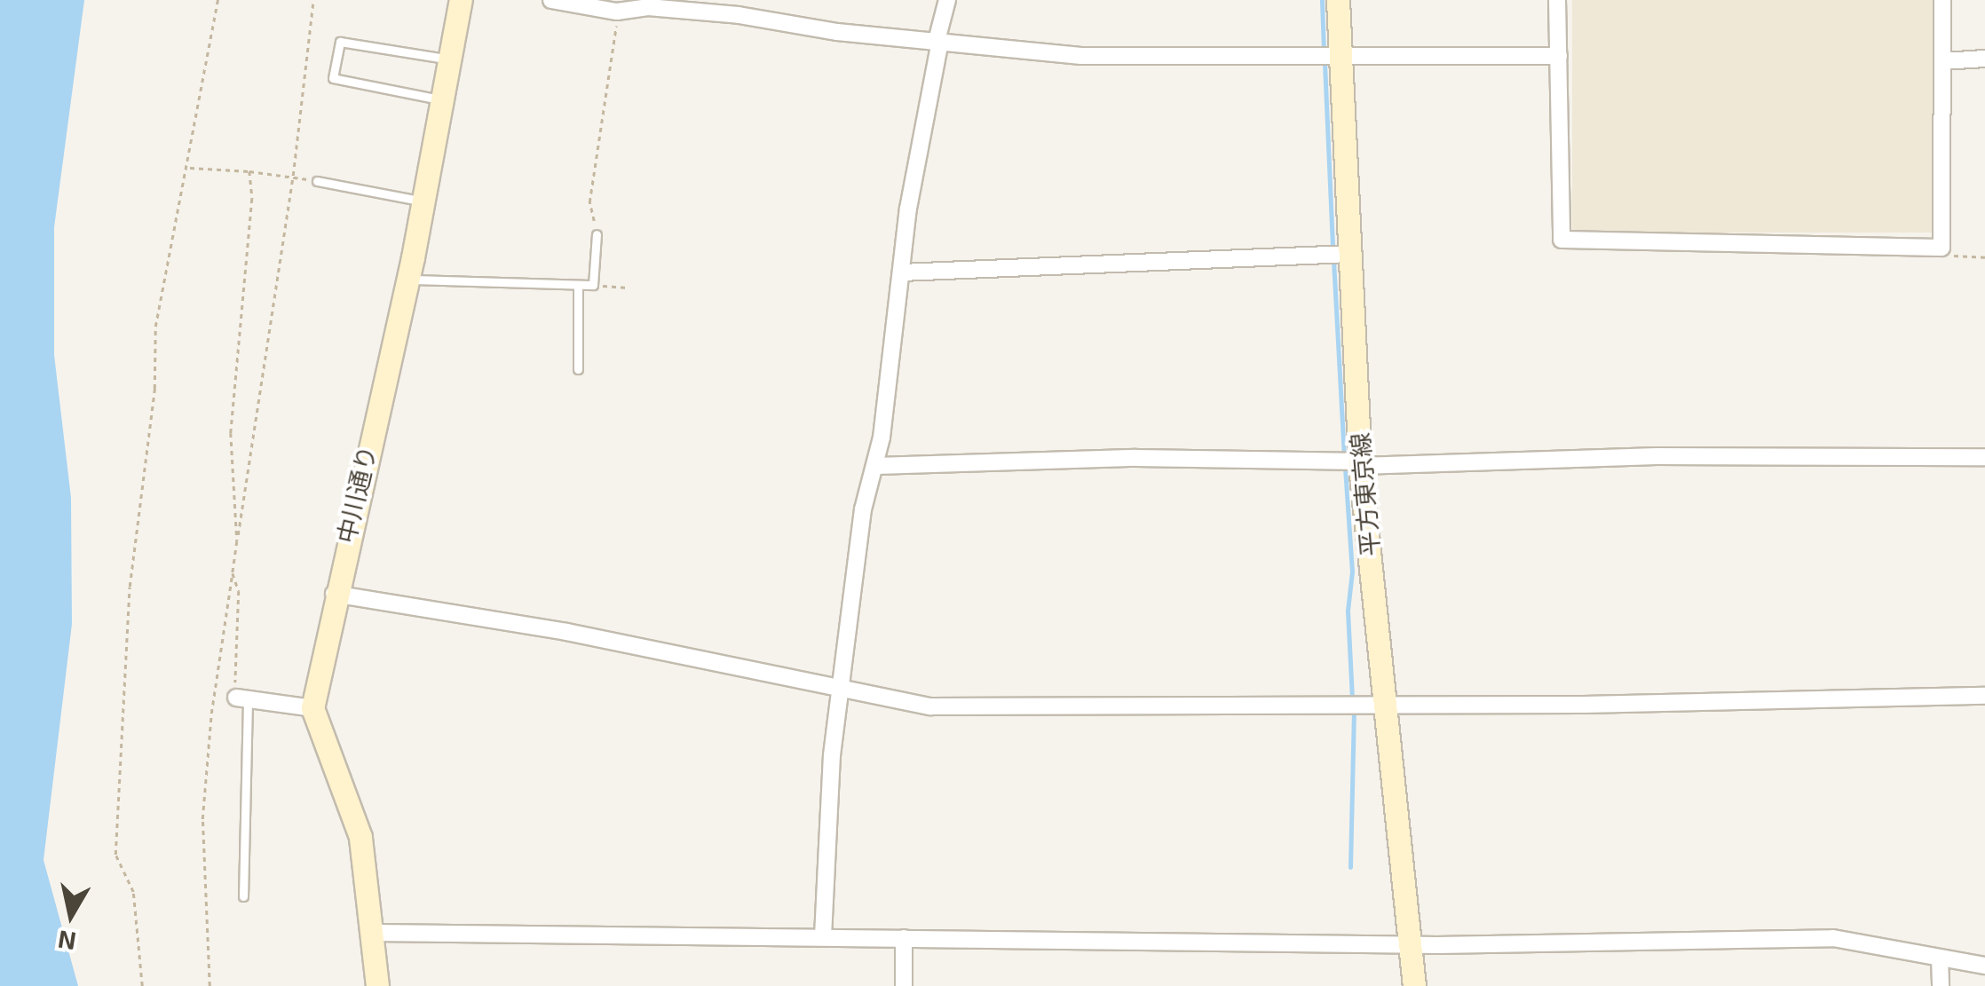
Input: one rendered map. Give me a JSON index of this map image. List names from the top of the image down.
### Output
{
  "streets": {
    "street": ["中川通り", "平方東京線"]
  },
  "north": "bottom"
}
